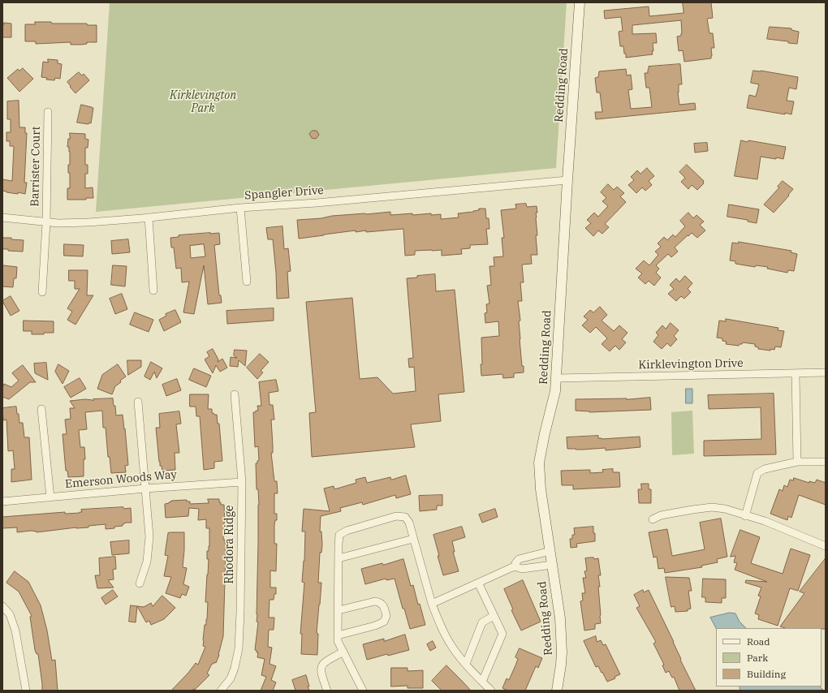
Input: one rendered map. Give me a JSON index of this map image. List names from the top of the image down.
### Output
{
  "streets": {
    "street": [
      "Redding Road",
      "Barrister Court",
      "Spangler Drive",
      "Kirklevington Drive",
      "Emerson Woods Way",
      "Rhodora Ridge"
    ]
  },
  "crossings": [
    ["Redding Road", "Spangler Drive"],
    ["Redding Road", "Kirklevington Drive"],
    ["Barrister Court", "Spangler Drive"],
    ["Emerson Woods Way", "Rhodora Ridge"]
  ],
  "parks": ["Kirklevington Park"],
  "legend": ["Road", "Park", "Building"]
}
